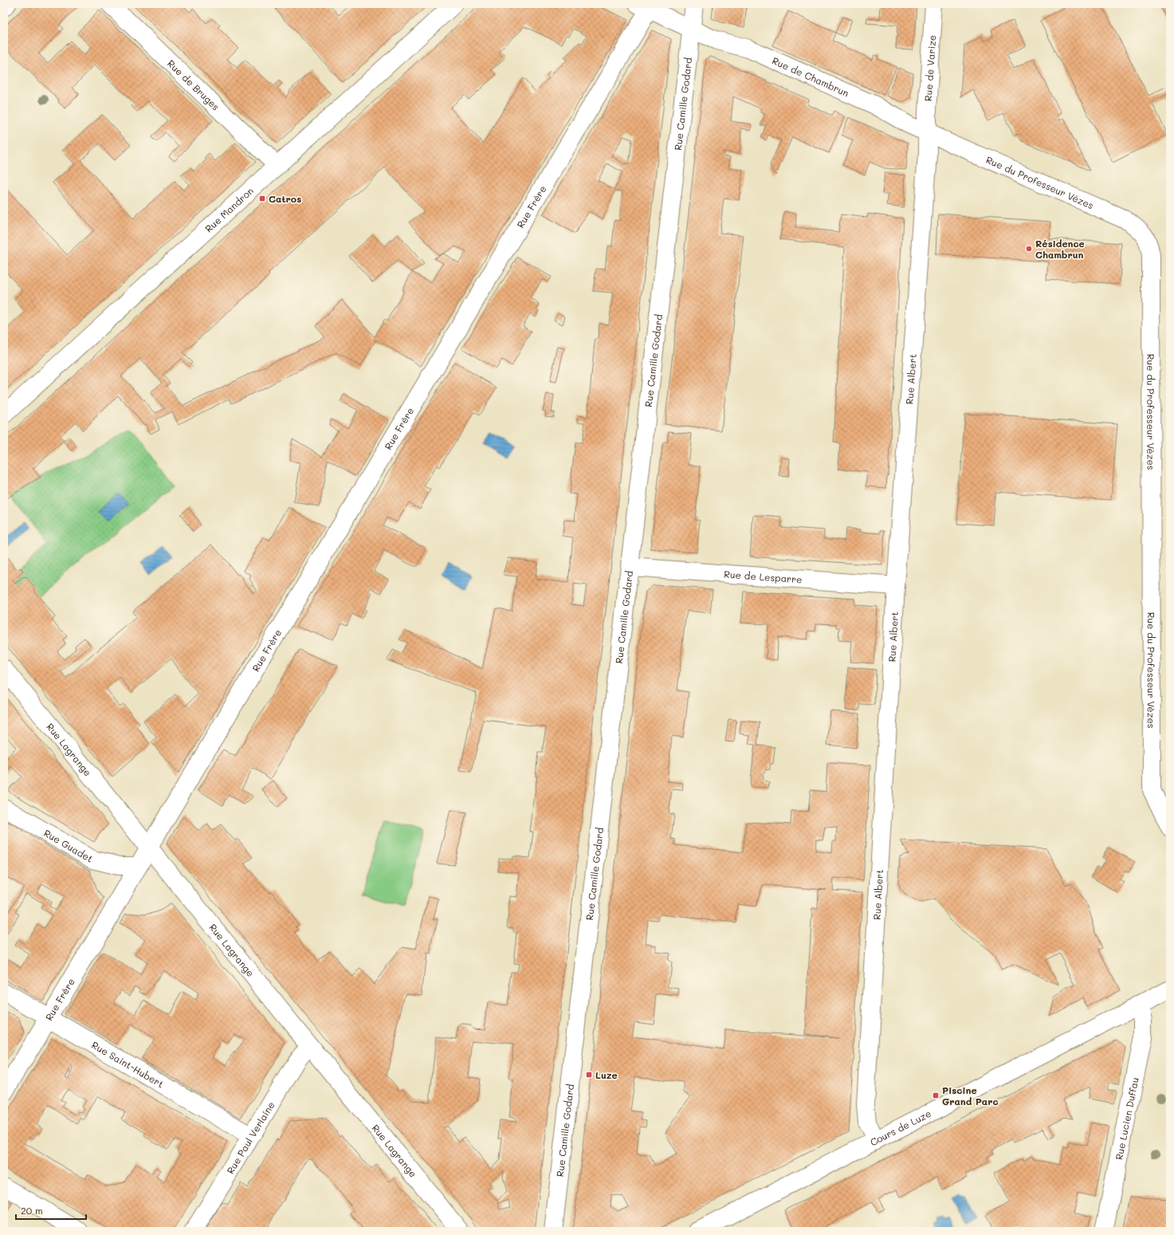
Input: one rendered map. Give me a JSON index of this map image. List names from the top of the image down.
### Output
{
  "streets": {
    "street": [
      "Rue de Varize",
      "Rue de Chambrun",
      "Rue de Bruges",
      "Rue Camille Godard",
      "Rue du Professeur Vèzes",
      "Rue Frère",
      "Rue Mandron",
      "Rue Albert",
      "Rue de Lesparre",
      "Rue Lagrange",
      "Rue Guadet",
      "Rue Saint-Hubert",
      "Rue Lucien Duffau",
      "Cours de Luze",
      "Rue Paul Verlaine"
    ]
  },
  "crossings": [
    ["Rue de Varize", "Rue de Chambrun"],
    ["Rue de Varize", "Rue du Professeur Vèzes"],
    ["Rue de Varize", "Rue Albert"],
    ["Rue de Chambrun", "Rue Camille Godard"],
    ["Rue de Chambrun", "Rue du Professeur Vèzes"],
    ["Rue de Chambrun", "Rue Frère"],
    ["Rue de Chambrun", "Rue Albert"],
    ["Rue de Bruges", "Rue Mandron"],
    ["Rue Camille Godard", "Rue de Lesparre"],
    ["Rue du Professeur Vèzes", "Rue Albert"],
    ["Rue Frère", "Rue Lagrange"],
    ["Rue Frère", "Rue Guadet"],
    ["Rue Frère", "Rue Saint-Hubert"],
    ["Rue Albert", "Rue de Lesparre"],
    ["Rue Albert", "Cours de Luze"],
    ["Rue Lagrange", "Rue Paul Verlaine"],
    ["Rue Saint-Hubert", "Rue Paul Verlaine"],
    ["Rue Lucien Duffau", "Cours de Luze"]
  ],
  "places": {
    "transit": ["Catros", "Luze", "Piscine Grand Parc"],
    "other": ["Résidence Chambrun"]
  },
  "scale_bar": "20 m"
}
